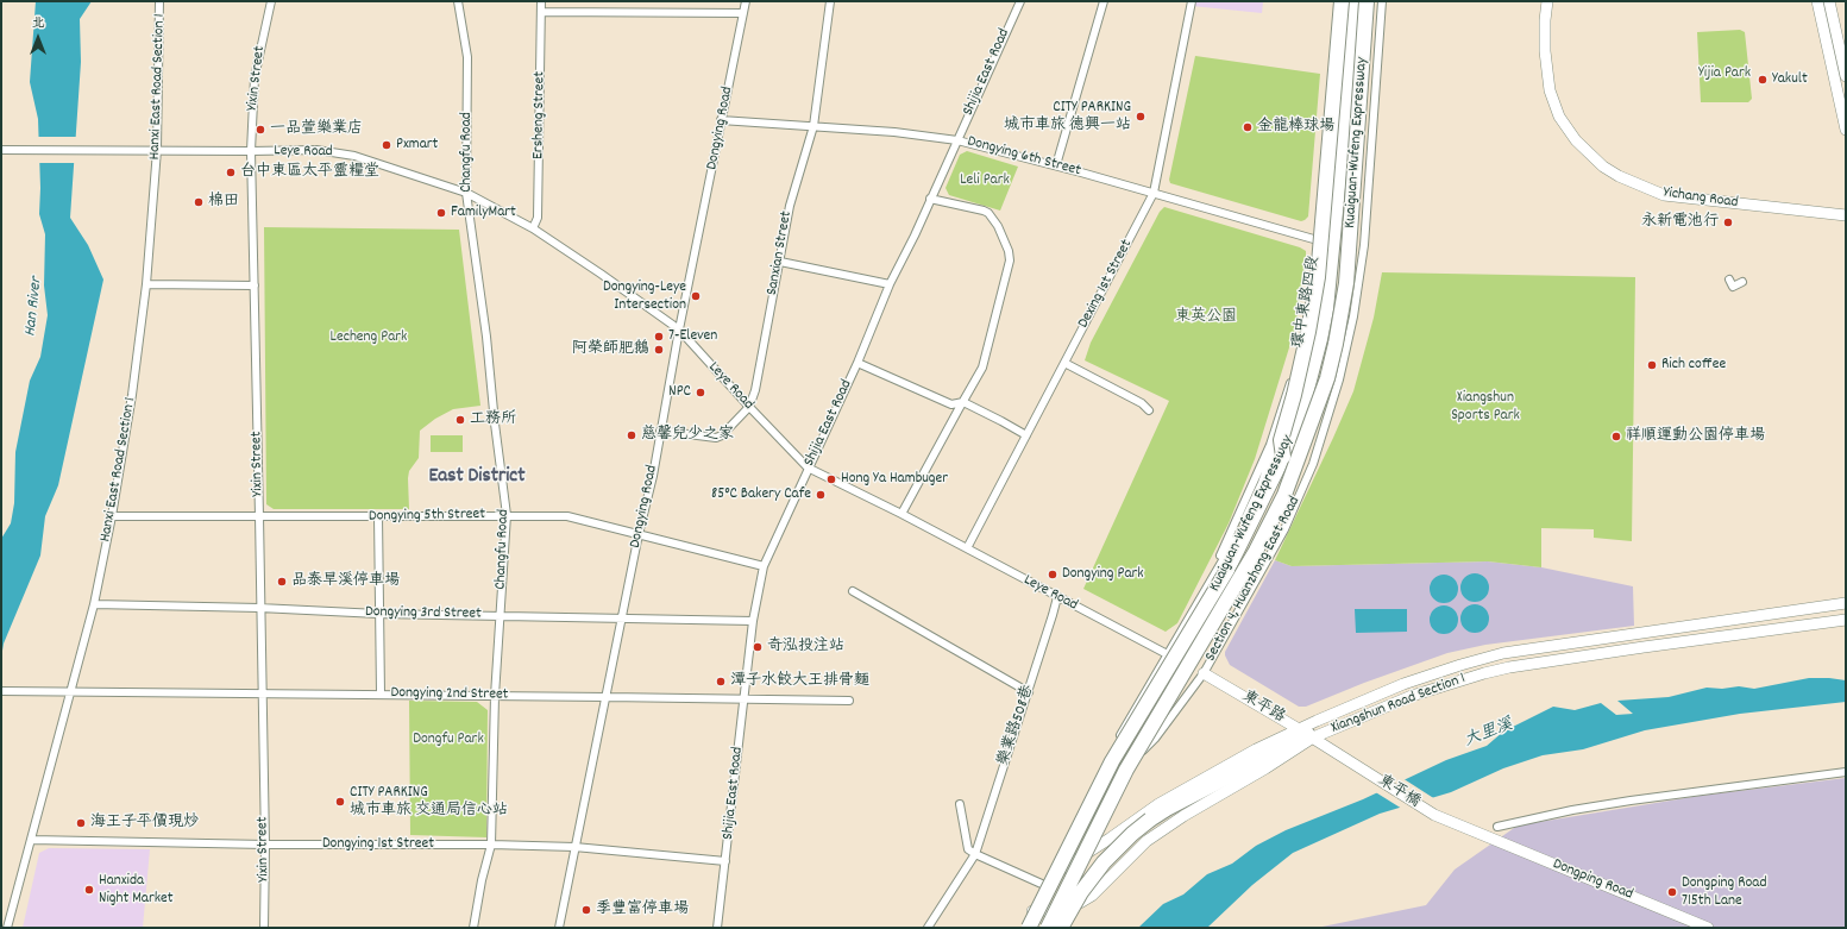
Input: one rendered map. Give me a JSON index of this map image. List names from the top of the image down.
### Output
{
  "streets": {
    "highway": ["Kuaiguan-Wufeng Expressway"],
    "street": [
      "Shijia East Road",
      "Yixin Street",
      "Hanxi East Road Section 1",
      "Ersheng Street",
      "Dongying Road",
      "Leye Road",
      "Changfu Road",
      "Dongying 6th Street",
      "Yichang Road",
      "Sanxian Street",
      "Dexing 1st Street",
      "環中東路四段",
      "Dongying 5th Street",
      "Section 4, Huanzhong East Road",
      "Dongying 3rd Street",
      "Dongying 2nd Street",
      "Xiangshun Road Section 1",
      "東平路",
      "樂業路508巷",
      "東平橋",
      "Dongying 1st Street",
      "Dongping Road"
    ]
  },
  "crossings": [
    ["Shijia East Road", "Leye Road"],
    ["Shijia East Road", "Dongying 6th Street"],
    ["Shijia East Road", "Dongying 5th Street"],
    ["Shijia East Road", "Dongying 3rd Street"],
    ["Shijia East Road", "Dongying 2nd Street"],
    ["Shijia East Road", "Dongying 1st Street"],
    ["Yixin Street", "Leye Road"],
    ["Yixin Street", "Dongying 5th Street"],
    ["Yixin Street", "Dongying 3rd Street"],
    ["Yixin Street", "Dongying 2nd Street"],
    ["Yixin Street", "Dongying 1st Street"],
    ["Hanxi East Road Section 1", "Leye Road"],
    ["Hanxi East Road Section 1", "Dongying 5th Street"],
    ["Hanxi East Road Section 1", "Dongying 3rd Street"],
    ["Hanxi East Road Section 1", "Dongying 2nd Street"],
    ["Hanxi East Road Section 1", "Dongying 1st Street"],
    ["Ersheng Street", "Leye Road"],
    ["Dongying Road", "Leye Road"],
    ["Dongying Road", "Dongying 6th Street"],
    ["Dongying Road", "Sanxian Street"],
    ["Dongying Road", "Dongying 5th Street"],
    ["Dongying Road", "Dongying 3rd Street"],
    ["Dongying Road", "Dongying 2nd Street"],
    ["Dongying Road", "Dongying 1st Street"],
    ["Leye Road", "Changfu Road"],
    ["Leye Road", "Sanxian Street"],
    ["Leye Road", "Dexing 1st Street"],
    ["Leye Road", "Section 4, Huanzhong East Road"],
    ["Leye Road", "東平路"],
    ["Leye Road", "樂業路508巷"],
    ["Changfu Road", "Dongying 5th Street"],
    ["Changfu Road", "Dongying 3rd Street"],
    ["Changfu Road", "Dongying 2nd Street"],
    ["Changfu Road", "Dongying 1st Street"],
    ["Dongying 6th Street", "Sanxian Street"],
    ["Dongying 6th Street", "Dexing 1st Street"],
    ["Dongying 6th Street", "環中東路四段"],
    ["環中東路四段", "Section 4, Huanzhong East Road"],
    ["Section 4, Huanzhong East Road", "Xiangshun Road Section 1"],
    ["Section 4, Huanzhong East Road", "東平路"],
    ["Xiangshun Road Section 1", "東平路"],
    ["東平路", "東平橋"],
    ["東平橋", "Dongping Road"]
  ],
  "districts": ["East District"],
  "water": ["Han River", "大里溪"],
  "parks": [
    "Yijia Park",
    "Leli Park",
    "東英公園",
    "Lecheng Park",
    "Xiangshun Sports Park",
    "Dongfu Park"
  ],
  "places": [
    "Yakult",
    "CITY PARKING 城市車旅 德興一站",
    "金龍棒球場",
    "一品萱樂業店",
    "Pxmart",
    "台中東區太平靈糧堂",
    "棉田",
    "FamilyMart",
    "永新電池行",
    "Dongying-Leye Intersection",
    "7-Eleven",
    "阿榮師肥鵝",
    "Rich coffee",
    "NPC",
    "工務所",
    "慈馨兒少之家",
    "祥順運動公園停車場",
    "Hong Ya Hambuger",
    "85°C Bakery Cafe",
    "Dongying Park",
    "品泰旱溪停車場",
    "奇泓投注站",
    "潭子水餃大王排骨麵",
    "CITY PARKING 城市車旅 交通局信心站",
    "海王子平價現炒",
    "Hanxida Night Market",
    "Dongping Road 715th Lane",
    "季豐富停車場"
  ],
  "north": "top"
}
